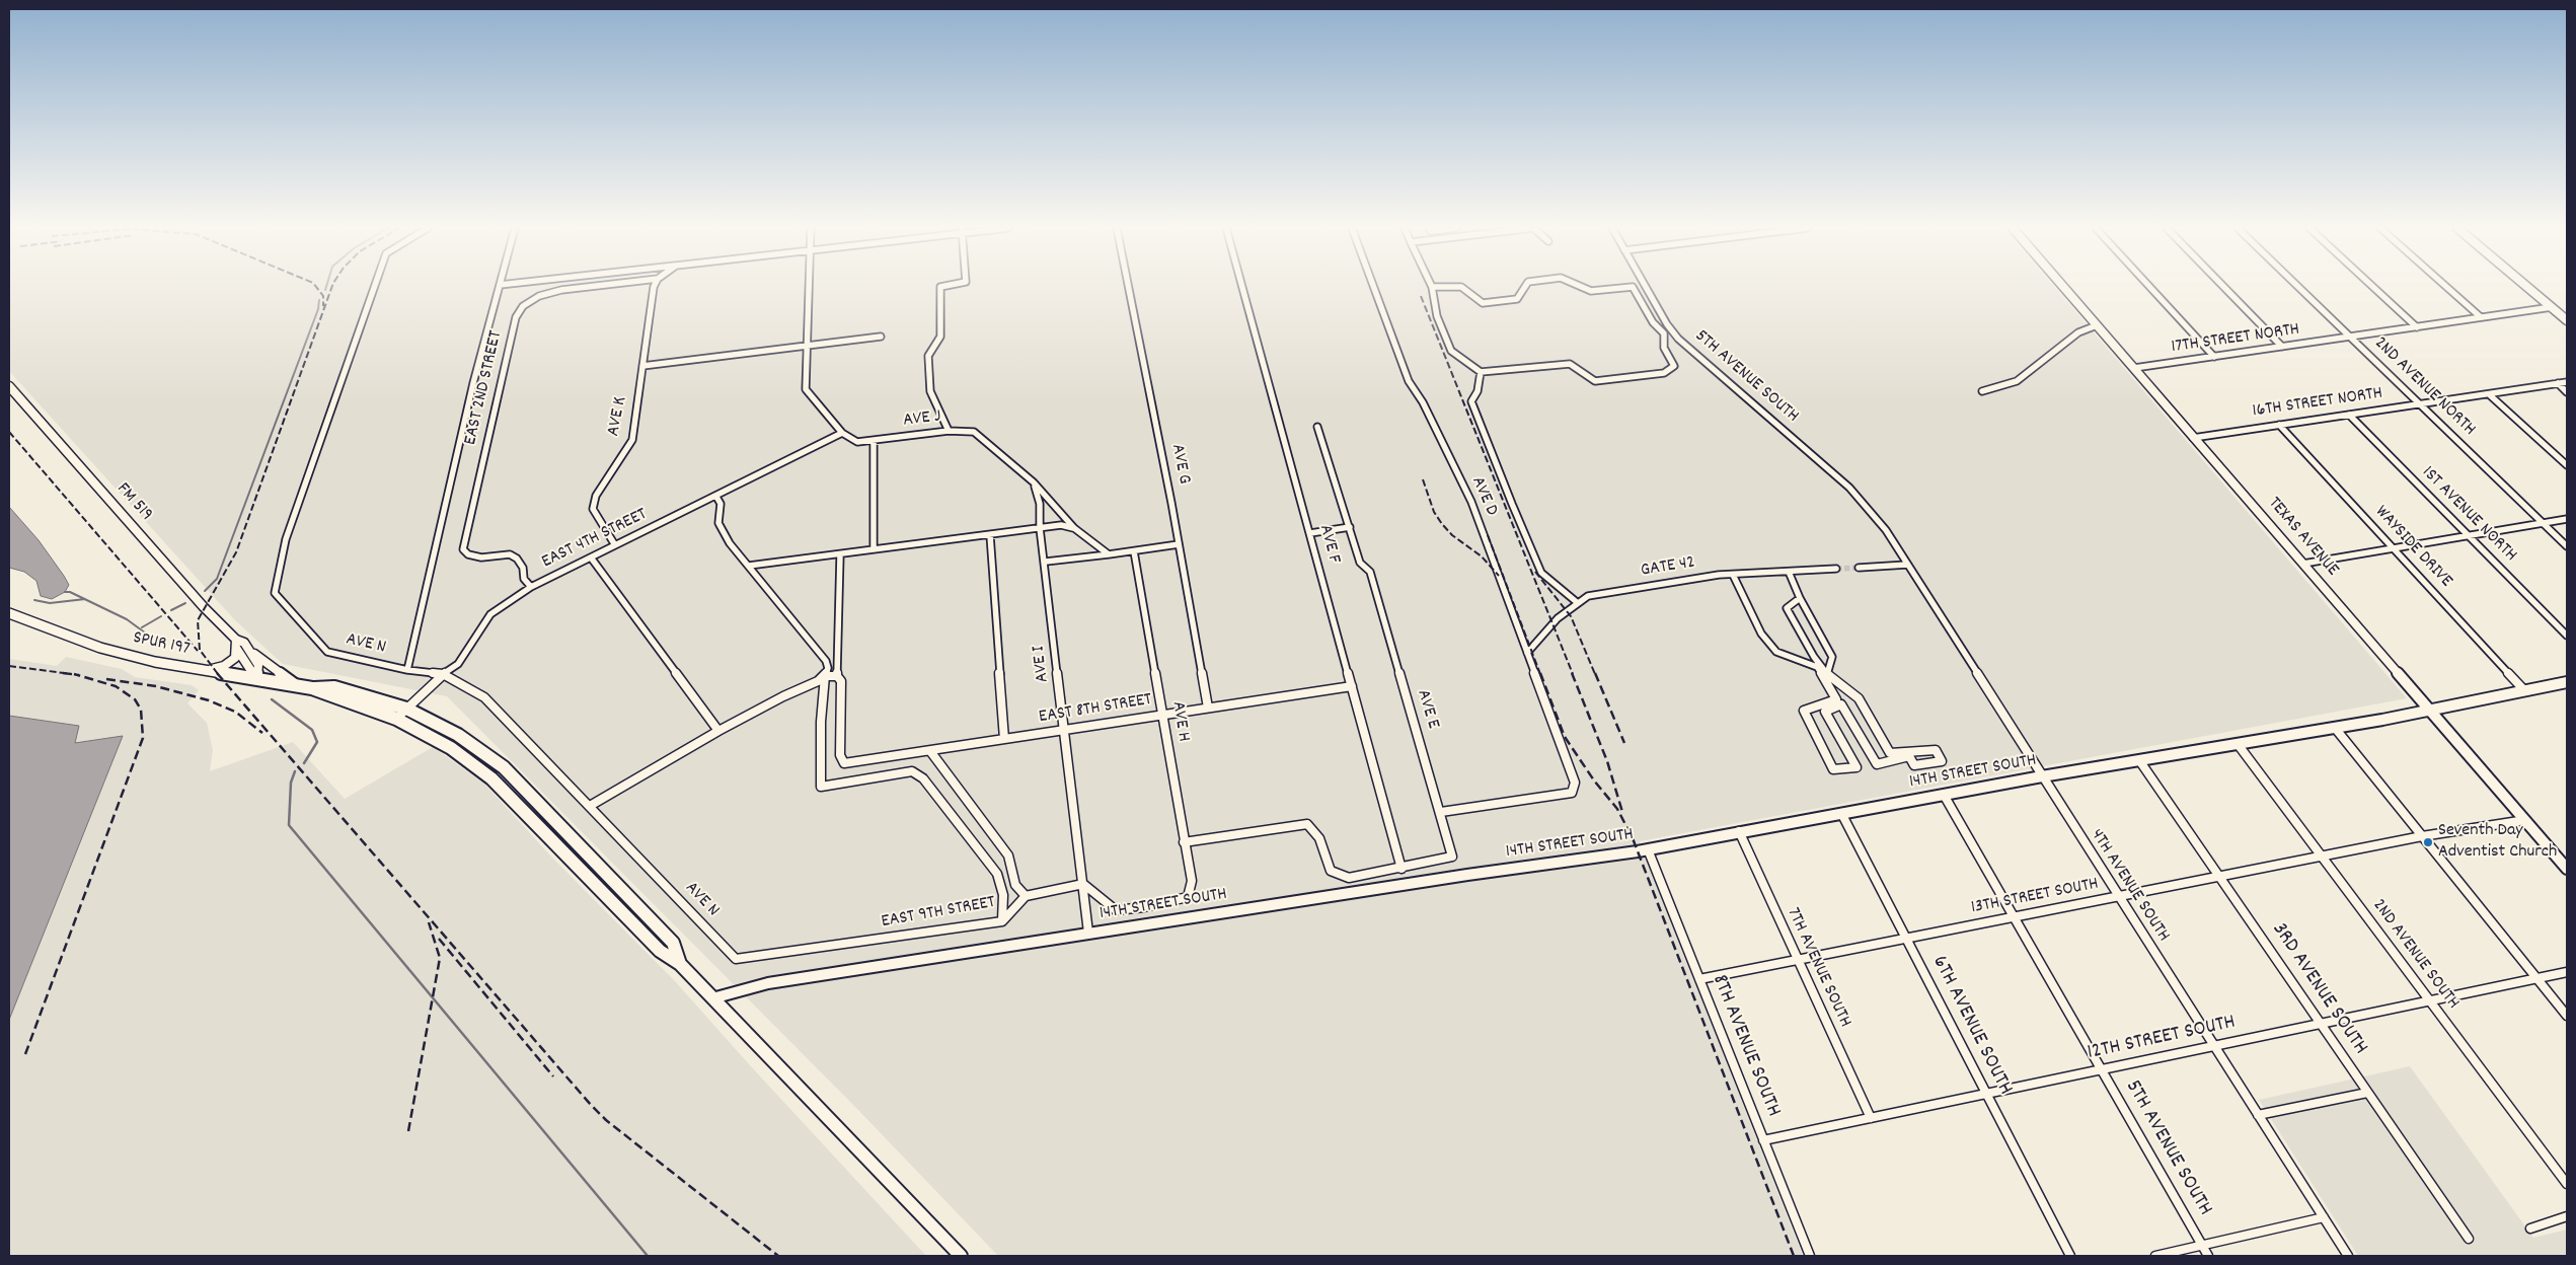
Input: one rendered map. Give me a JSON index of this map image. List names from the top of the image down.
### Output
{
  "streets": {
    "main road": ["SPUR 197"],
    "street": [
      "17TH STREET NORTH",
      "5TH AVENUE SOUTH",
      "2ND AVENUE NORTH",
      "EAST 2ND STREET",
      "16TH STREET NORTH",
      "AVE K",
      "AVE J",
      "AVE G",
      "AVE D",
      "FM 519",
      "1ST AVENUE NORTH",
      "TEXAS AVENUE",
      "EAST 4TH STREET",
      "AVE F",
      "WAYSIDE DRIVE",
      "GATE 42",
      "AVE N",
      "AVE I",
      "EAST 8TH STREET",
      "AVE E",
      "AVE H",
      "14TH STREET SOUTH",
      "4TH AVENUE SOUTH",
      "13TH STREET SOUTH",
      "EAST 9TH STREET",
      "2ND AVENUE SOUTH",
      "7TH AVENUE SOUTH",
      "3RD AVENUE SOUTH",
      "6TH AVENUE SOUTH",
      "12TH STREET SOUTH",
      "8TH AVENUE SOUTH"
    ]
  },
  "crossings": [
    ["17TH STREET NORTH", "2ND AVENUE NORTH"],
    ["17TH STREET NORTH", "TEXAS AVENUE"],
    ["5TH AVENUE SOUTH", "14TH STREET SOUTH"],
    ["5TH AVENUE SOUTH", "4TH AVENUE SOUTH"],
    ["5TH AVENUE SOUTH", "13TH STREET SOUTH"],
    ["5TH AVENUE SOUTH", "12TH STREET SOUTH"],
    ["2ND AVENUE NORTH", "16TH STREET NORTH"],
    ["EAST 2ND STREET", "EAST 4TH STREET"],
    ["16TH STREET NORTH", "1ST AVENUE NORTH"],
    ["16TH STREET NORTH", "TEXAS AVENUE"],
    ["16TH STREET NORTH", "WAYSIDE DRIVE"],
    ["AVE K", "EAST 4TH STREET"],
    ["AVE J", "EAST 4TH STREET"],
    ["AVE J", "AVE I"],
    ["AVE G", "EAST 8TH STREET"],
    ["AVE D", "GATE 42"],
    ["AVE D", "AVE E"],
    ["FM 519", "SPUR 197"],
    ["TEXAS AVENUE", "14TH STREET SOUTH"],
    ["TEXAS AVENUE", "13TH STREET SOUTH"],
    ["EAST 4TH STREET", "AVE N"],
    ["AVE F", "EAST 8TH STREET"],
    ["AVE F", "AVE E"],
    ["WAYSIDE DRIVE", "14TH STREET SOUTH"],
    ["AVE N", "EAST 9TH STREET"],
    ["AVE I", "EAST 8TH STREET"],
    ["AVE I", "AVE H"],
    ["AVE I", "14TH STREET SOUTH"],
    ["EAST 8TH STREET", "AVE H"],
    ["14TH STREET SOUTH", "4TH AVENUE SOUTH"],
    ["14TH STREET SOUTH", "2ND AVENUE SOUTH"],
    ["14TH STREET SOUTH", "7TH AVENUE SOUTH"],
    ["14TH STREET SOUTH", "3RD AVENUE SOUTH"],
    ["14TH STREET SOUTH", "6TH AVENUE SOUTH"],
    ["14TH STREET SOUTH", "8TH AVENUE SOUTH"],
    ["4TH AVENUE SOUTH", "13TH STREET SOUTH"],
    ["4TH AVENUE SOUTH", "12TH STREET SOUTH"],
    ["13TH STREET SOUTH", "2ND AVENUE SOUTH"],
    ["13TH STREET SOUTH", "7TH AVENUE SOUTH"],
    ["13TH STREET SOUTH", "3RD AVENUE SOUTH"],
    ["13TH STREET SOUTH", "6TH AVENUE SOUTH"],
    ["13TH STREET SOUTH", "8TH AVENUE SOUTH"],
    ["2ND AVENUE SOUTH", "12TH STREET SOUTH"],
    ["7TH AVENUE SOUTH", "12TH STREET SOUTH"],
    ["3RD AVENUE SOUTH", "12TH STREET SOUTH"],
    ["6TH AVENUE SOUTH", "12TH STREET SOUTH"],
    ["12TH STREET SOUTH", "8TH AVENUE SOUTH"]
  ],
  "places": ["Seventh Day Adventist Church"]
}
